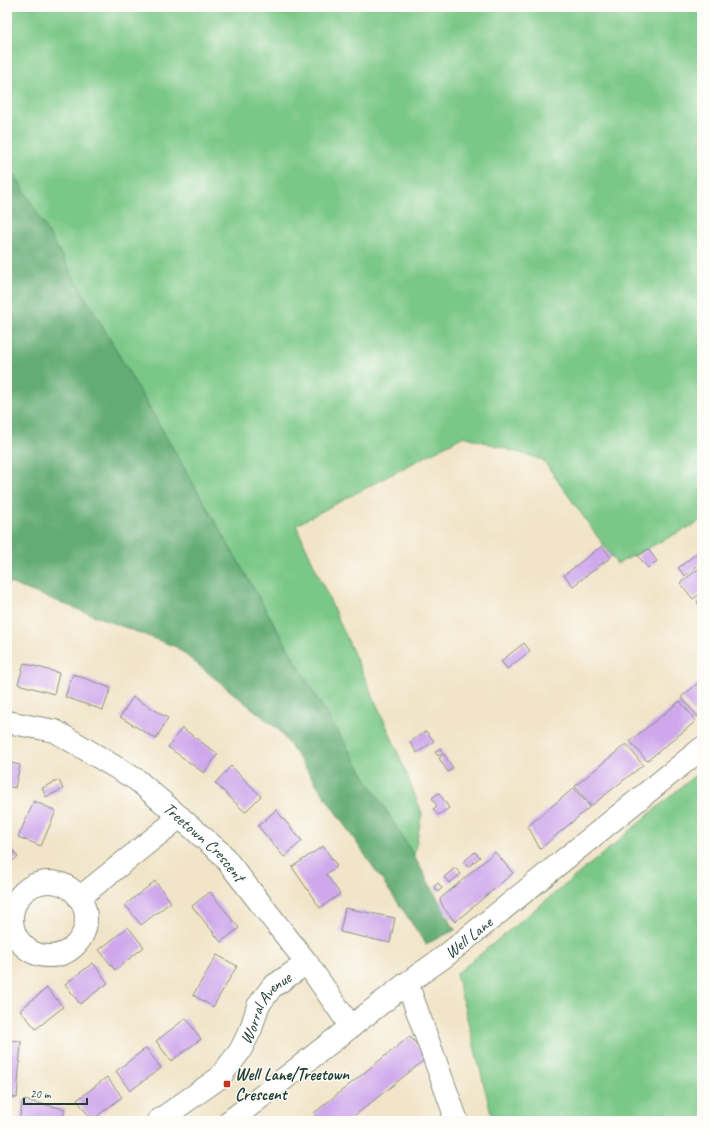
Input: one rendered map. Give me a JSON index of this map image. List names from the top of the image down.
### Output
{
  "streets": {
    "street": ["Treetown Crescent", "Well Lane", "Worral Avenue"]
  },
  "crossings": [
    ["Treetown Crescent", "Well Lane"],
    ["Treetown Crescent", "Worral Avenue"]
  ],
  "places": {
    "transit": ["Well Lane/Treetown Crescent"]
  },
  "scale_bar": "20 m"
}
